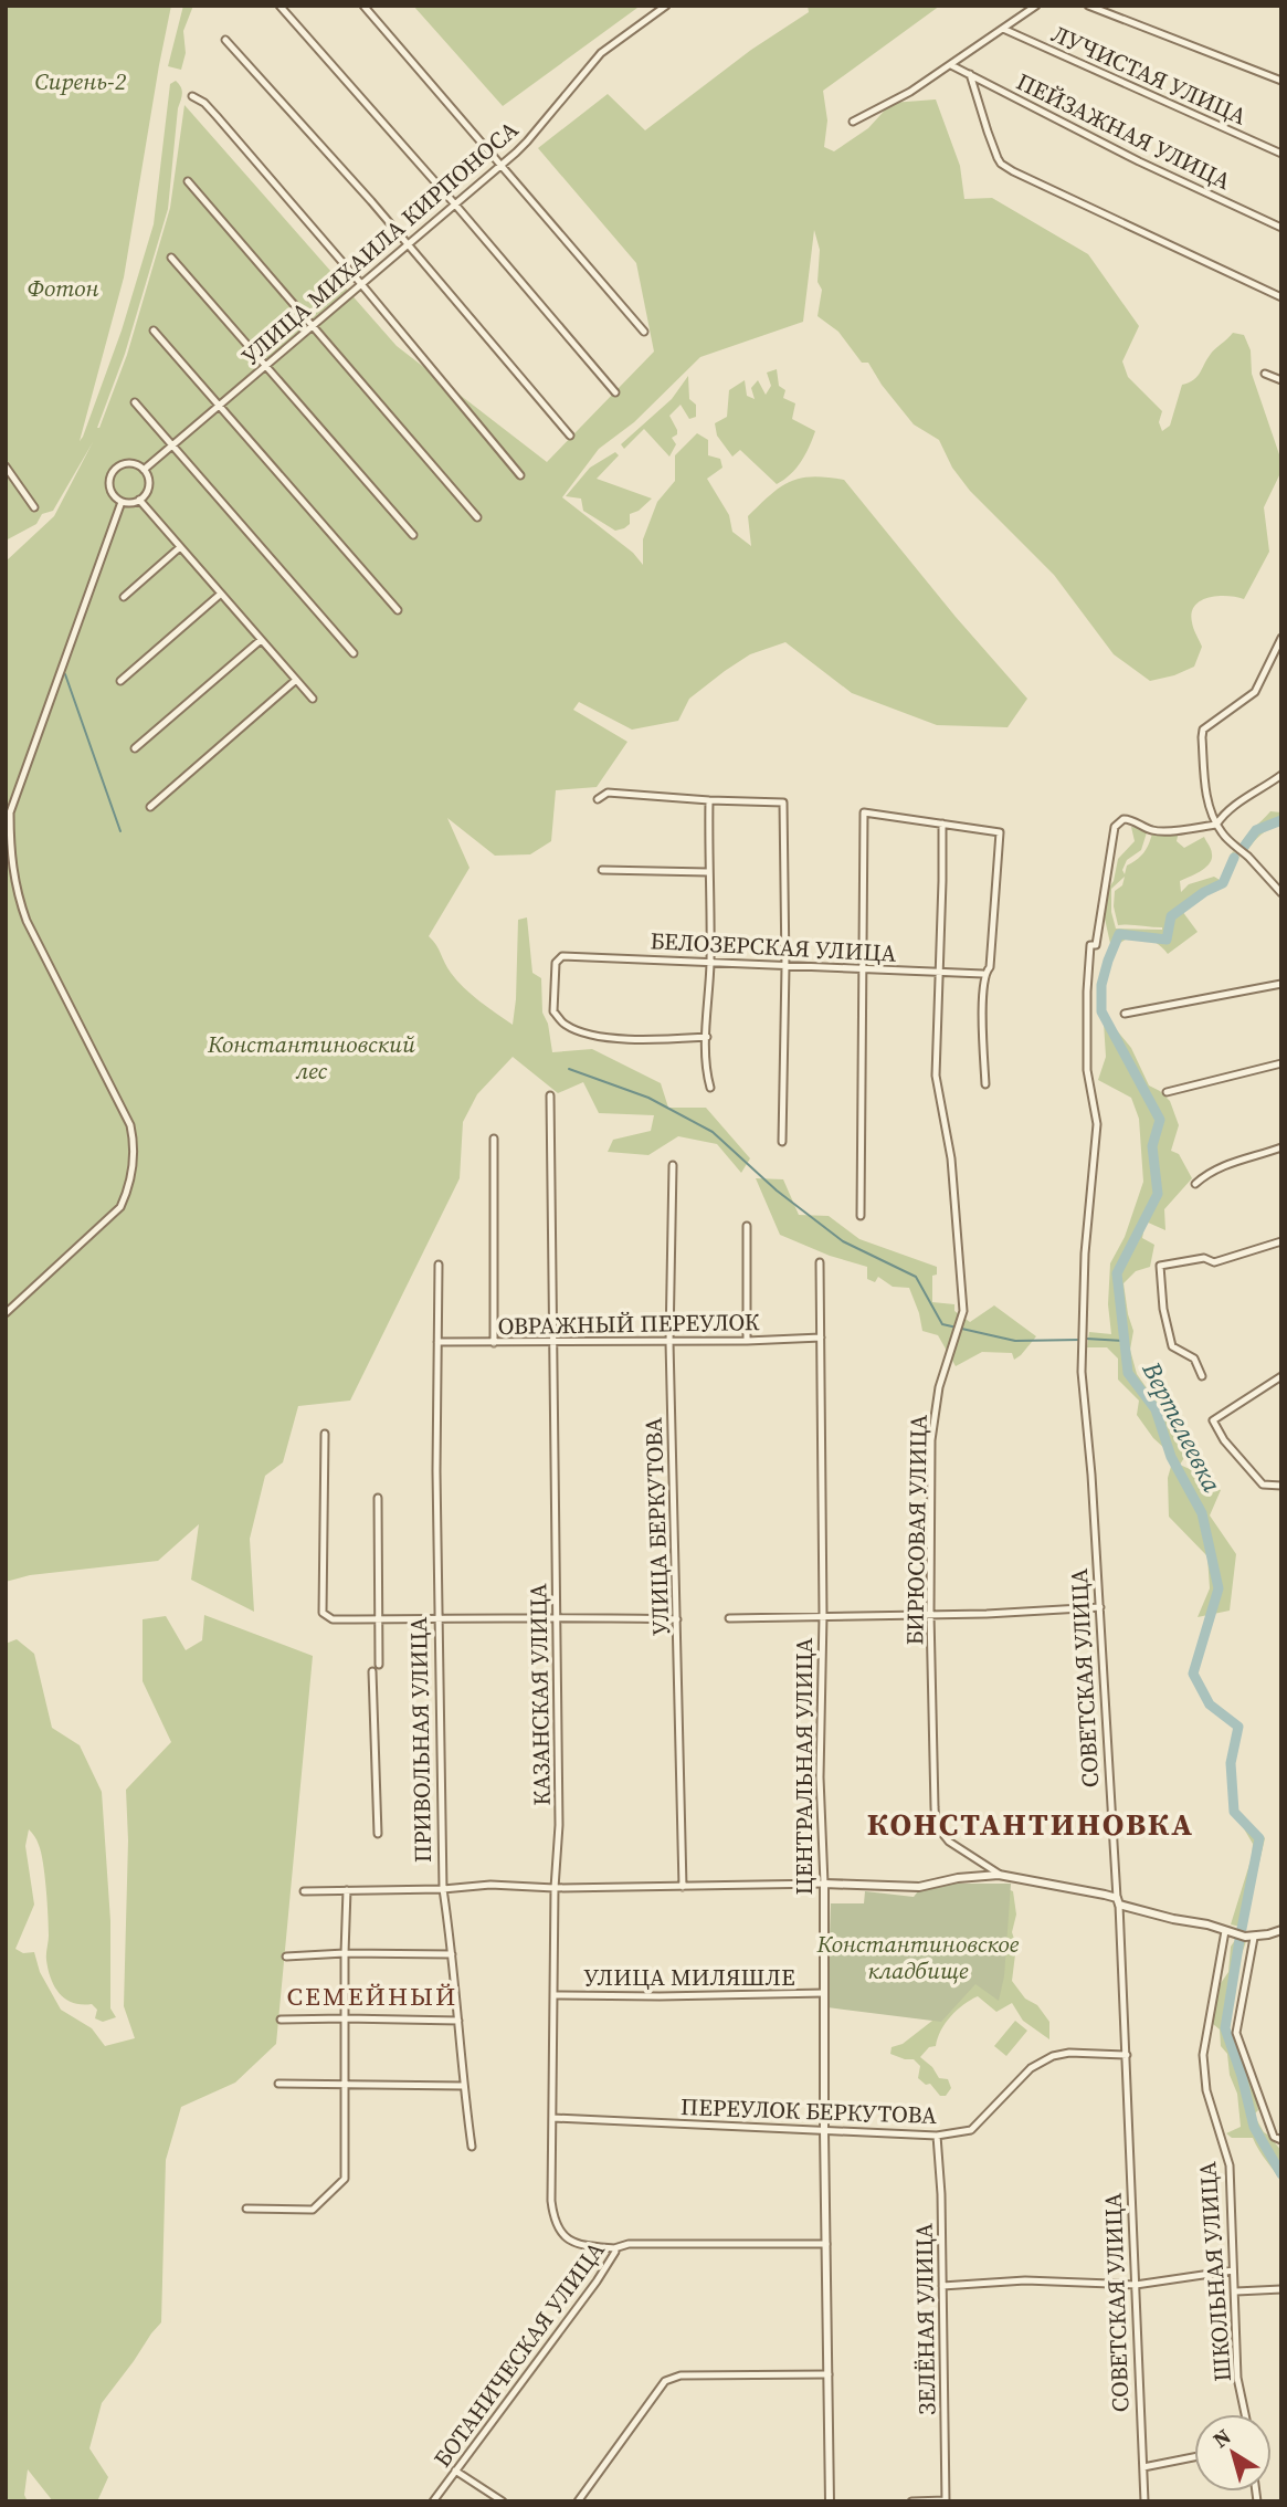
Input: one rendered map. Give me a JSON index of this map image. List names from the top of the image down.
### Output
{
  "streets": {
    "street": [
      "ЛУЧИСТАЯ УЛИЦА",
      "ПЕЙЗАЖНАЯ УЛИЦА",
      "УЛИЦА МИХАИЛА КИРПОНОСА",
      "БЕЛОЗЕРСКАЯ УЛИЦА",
      "ОВРАЖНЫЙ ПЕРЕУЛОК",
      "УЛИЦА БЕРКУТОВА",
      "БИРЮСОВАЯ УЛИЦА",
      "СОВЕТСКАЯ УЛИЦА",
      "КАЗАНСКАЯ УЛИЦА",
      "ПРИВОЛЬНАЯ УЛИЦА",
      "ЦЕНТРАЛЬНАЯ УЛИЦА",
      "УЛИЦА МИЛЯШЛЕ",
      "ПЕРЕУЛОК БЕРКУТОВА",
      "ШКОЛЬНАЯ УЛИЦА",
      "ЗЕЛЁНАЯ УЛИЦА",
      "БОТАНИЧЕСКАЯ УЛИЦА"
    ]
  },
  "crossings": [
    ["БЕЛОЗЕРСКАЯ УЛИЦА", "БИРЮСОВАЯ УЛИЦА"],
    ["ОВРАЖНЫЙ ПЕРЕУЛОК", "УЛИЦА БЕРКУТОВА"],
    ["ОВРАЖНЫЙ ПЕРЕУЛОК", "КАЗАНСКАЯ УЛИЦА"],
    ["ОВРАЖНЫЙ ПЕРЕУЛОК", "ПРИВОЛЬНАЯ УЛИЦА"],
    ["ОВРАЖНЫЙ ПЕРЕУЛОК", "ЦЕНТРАЛЬНАЯ УЛИЦА"],
    ["УЛИЦА БЕРКУТОВА", "ПРИВОЛЬНАЯ УЛИЦА"],
    ["БИРЮСОВАЯ УЛИЦА", "ПРИВОЛЬНАЯ УЛИЦА"],
    ["СОВЕТСКАЯ УЛИЦА", "ПРИВОЛЬНАЯ УЛИЦА"],
    ["СОВЕТСКАЯ УЛИЦА", "ПЕРЕУЛОК БЕРКУТОВА"],
    ["КАЗАНСКАЯ УЛИЦА", "ПРИВОЛЬНАЯ УЛИЦА"],
    ["КАЗАНСКАЯ УЛИЦА", "УЛИЦА МИЛЯШЛЕ"],
    ["КАЗАНСКАЯ УЛИЦА", "ПЕРЕУЛОК БЕРКУТОВА"],
    ["КАЗАНСКАЯ УЛИЦА", "БОТАНИЧЕСКАЯ УЛИЦА"],
    ["ПРИВОЛЬНАЯ УЛИЦА", "ЦЕНТРАЛЬНАЯ УЛИЦА"],
    ["ПРИВОЛЬНАЯ УЛИЦА", "ШКОЛЬНАЯ УЛИЦА"],
    ["ЦЕНТРАЛЬНАЯ УЛИЦА", "УЛИЦА МИЛЯШЛЕ"],
    ["ЦЕНТРАЛЬНАЯ УЛИЦА", "ПЕРЕУЛОК БЕРКУТОВА"],
    ["ЦЕНТРАЛЬНАЯ УЛИЦА", "БОТАНИЧЕСКАЯ УЛИЦА"],
    ["ПЕРЕУЛОК БЕРКУТОВА", "ЗЕЛЁНАЯ УЛИЦА"]
  ],
  "districts": ["КОНСТАНТИНОВКА", "СЕМЕЙНЫЙ"],
  "water": ["Вертелеевка"],
  "parks": [
    "Сирень-2",
    "Фотон",
    "Константиновский лес",
    "Константиновское кладбище"
  ],
  "north": "top left"
}
